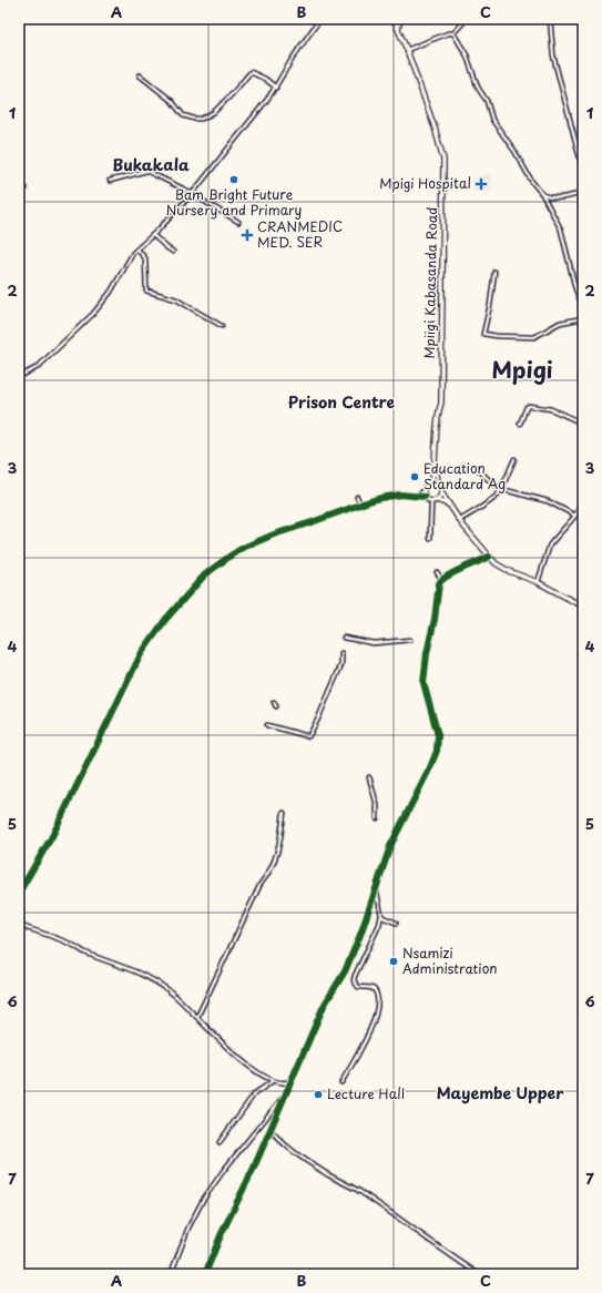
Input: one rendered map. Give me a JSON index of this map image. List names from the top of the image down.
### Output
{
  "streets": {
    "main road": ["Mpiigi Kabasanda Road"]
  },
  "districts": [
    "Bukakala",
    "Mpigi",
    "Prison Centre",
    "Mayembe Upper"
  ],
  "places": {
    "other": [
      "Bam Bright Future Nursery and Primary",
      "Education Standard Ag",
      "Nsamizi Administration",
      "Lecture Hall"
    ],
    "health": ["Mpigi Hospital", "CRANMEDIC MED. SER"]
  },
  "grid": {
    "columns": ["A", "B", "C"],
    "rows": [
      "1",
      "2",
      "3",
      "4",
      "5",
      "6",
      "7"
    ]
  }
}
